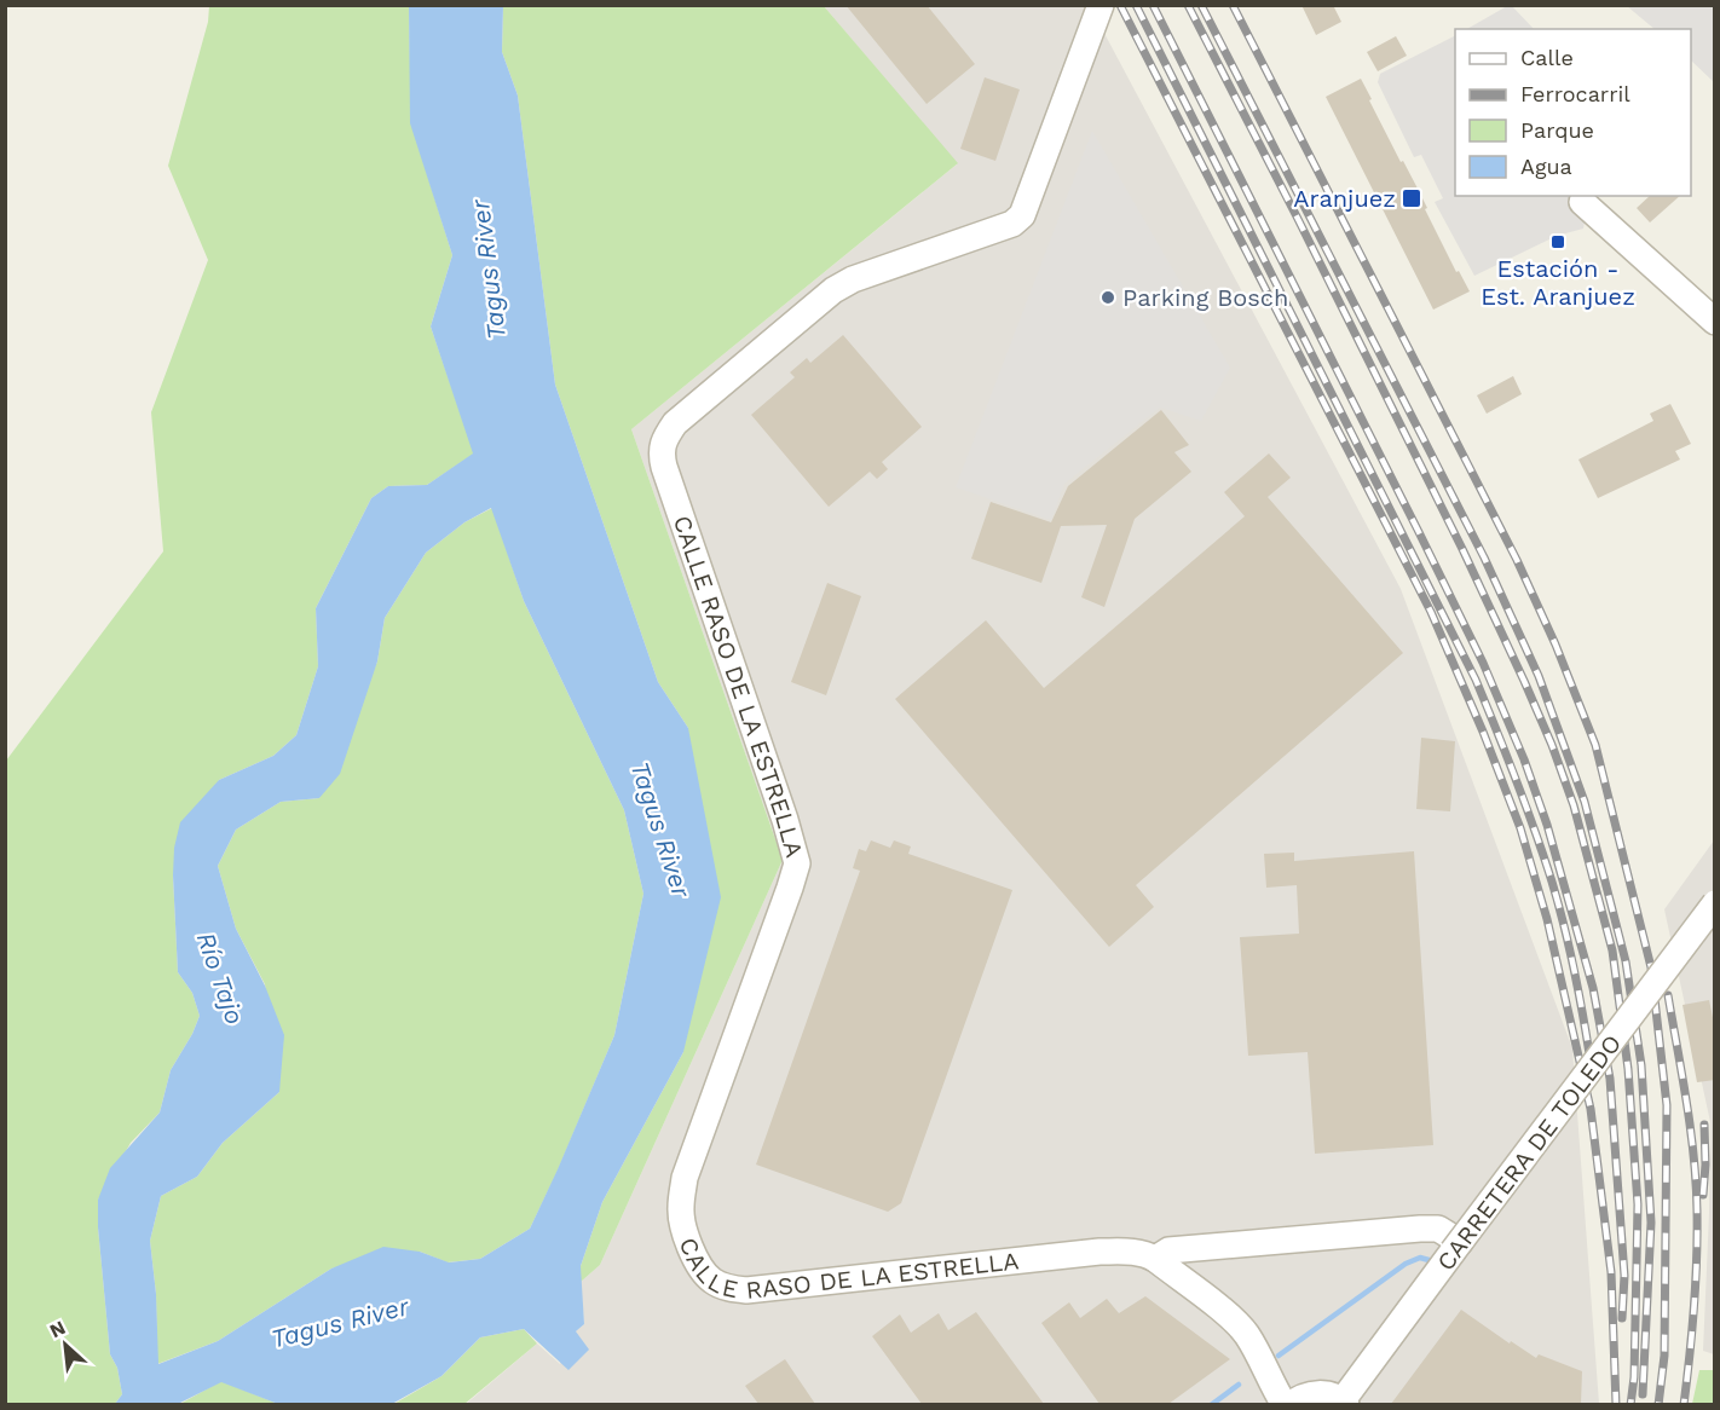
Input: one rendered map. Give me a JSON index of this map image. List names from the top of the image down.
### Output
{
  "streets": {
    "street": ["CALLE RASO DE LA ESTRELLA", "CARRETERA DE TOLEDO"]
  },
  "crossings": [
    ["CALLE RASO DE LA ESTRELLA", "CARRETERA DE TOLEDO"]
  ],
  "water": ["Tagus River", "Río Tajo"],
  "places": {
    "transit": ["Aranjuez", "Estación - Est. Aranjuez"],
    "other": ["Parking Bosch"]
  },
  "legend": [
    "Calle",
    "Ferrocarril",
    "Parque",
    "Agua"
  ],
  "north": "top left"
}
